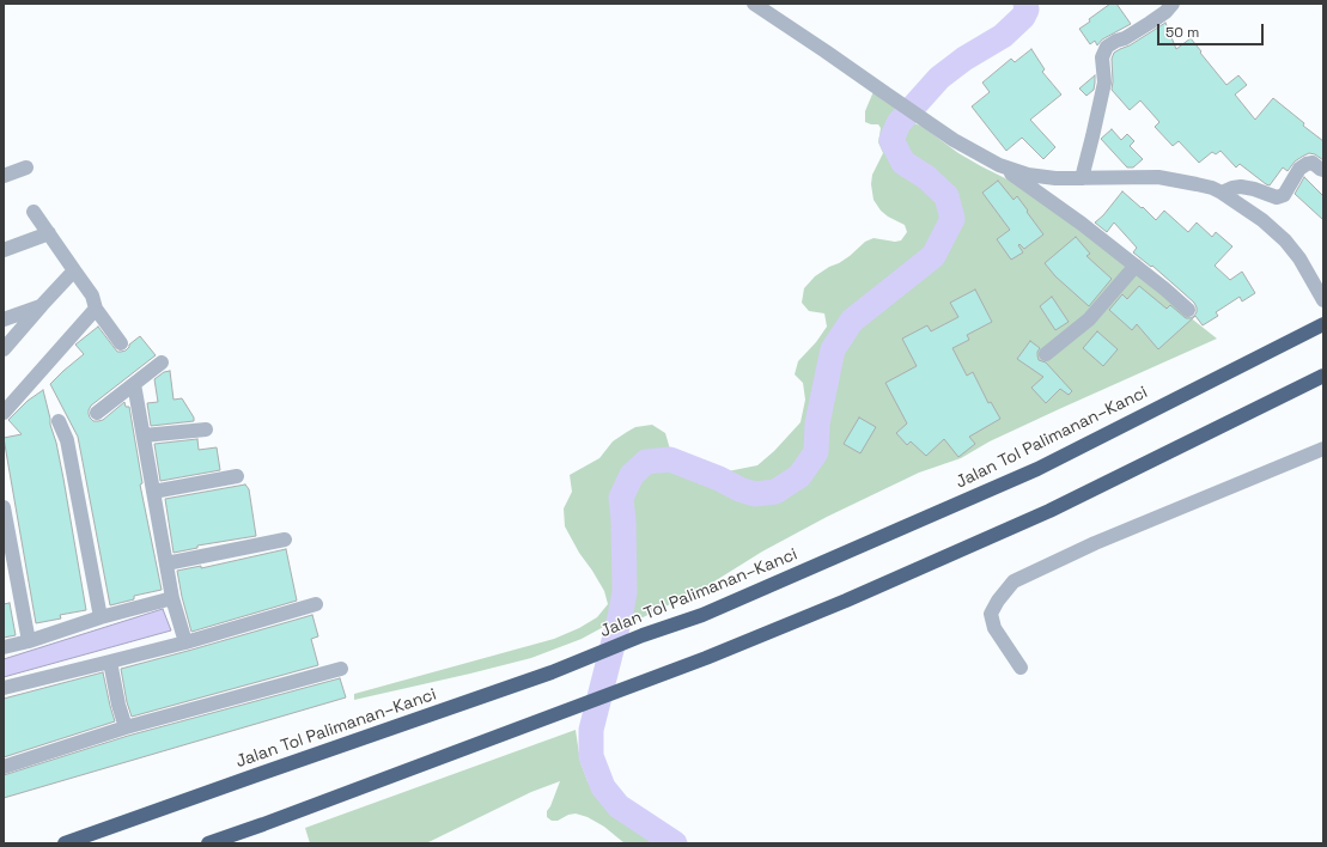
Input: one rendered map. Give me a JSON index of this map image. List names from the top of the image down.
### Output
{
  "streets": {
    "highway": ["Jalan Tol Palimanan–Kanci"]
  },
  "scale_bar": "50 m"
}
